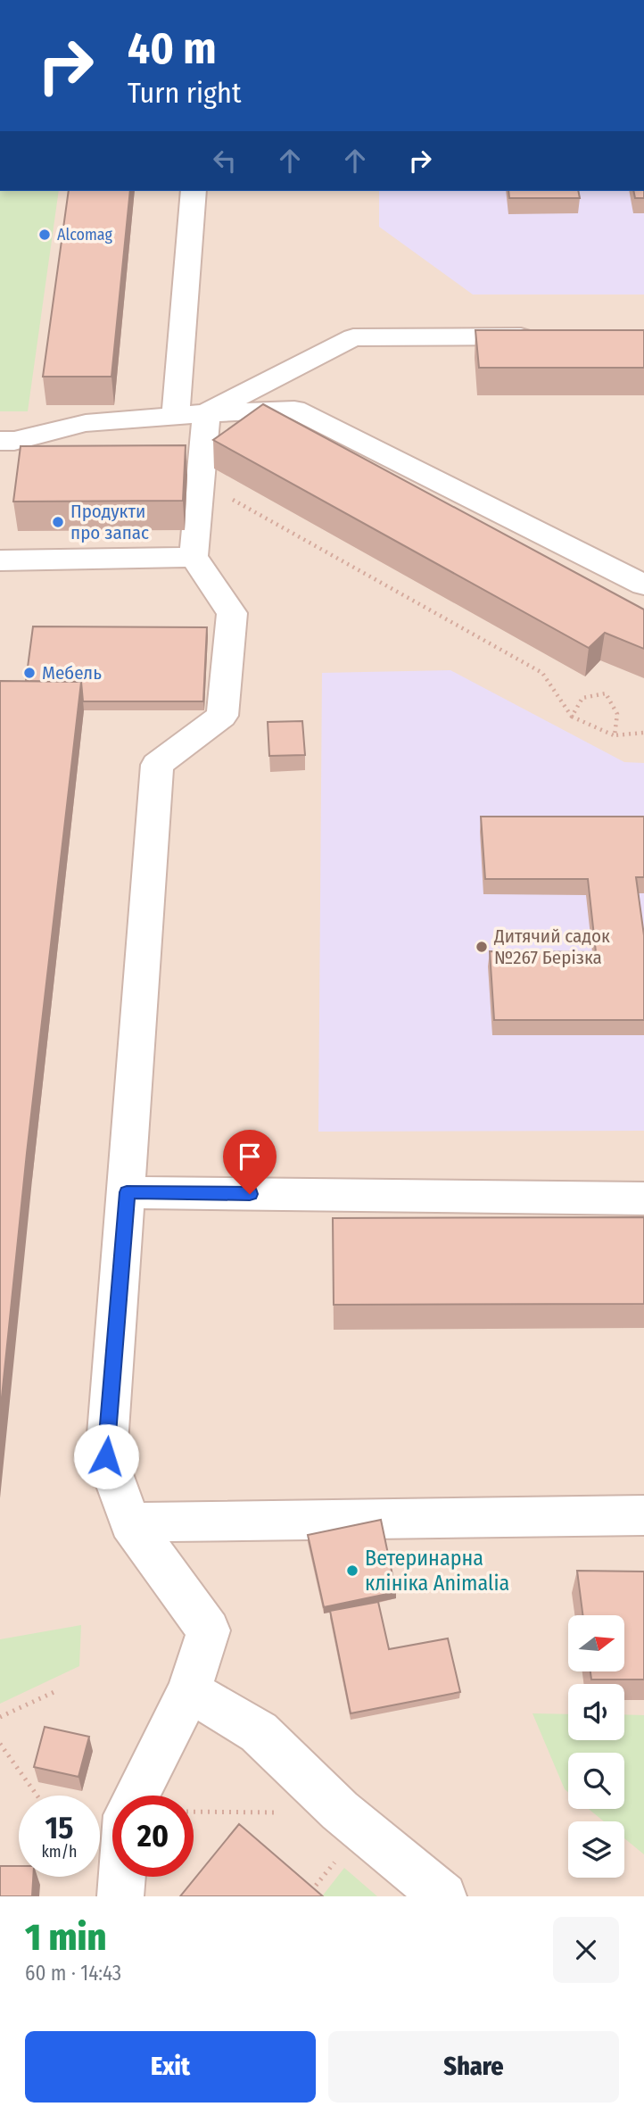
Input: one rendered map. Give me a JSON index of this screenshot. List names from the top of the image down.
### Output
{
  "places": [
    "Alcomag",
    "Продукти про запас",
    "Мебель",
    "Дитячий садок №267 Берізка",
    "Ветеринарна клініка Animalia"
  ],
  "north": "right",
  "page": {
    "turn": ["40 m", "Turn right"],
    "speed": "15 km/h",
    "limit": "20",
    "heading": ["1 min", "60 m · 14:43"],
    "buttons": ["Exit", "Share"]
  }
}
